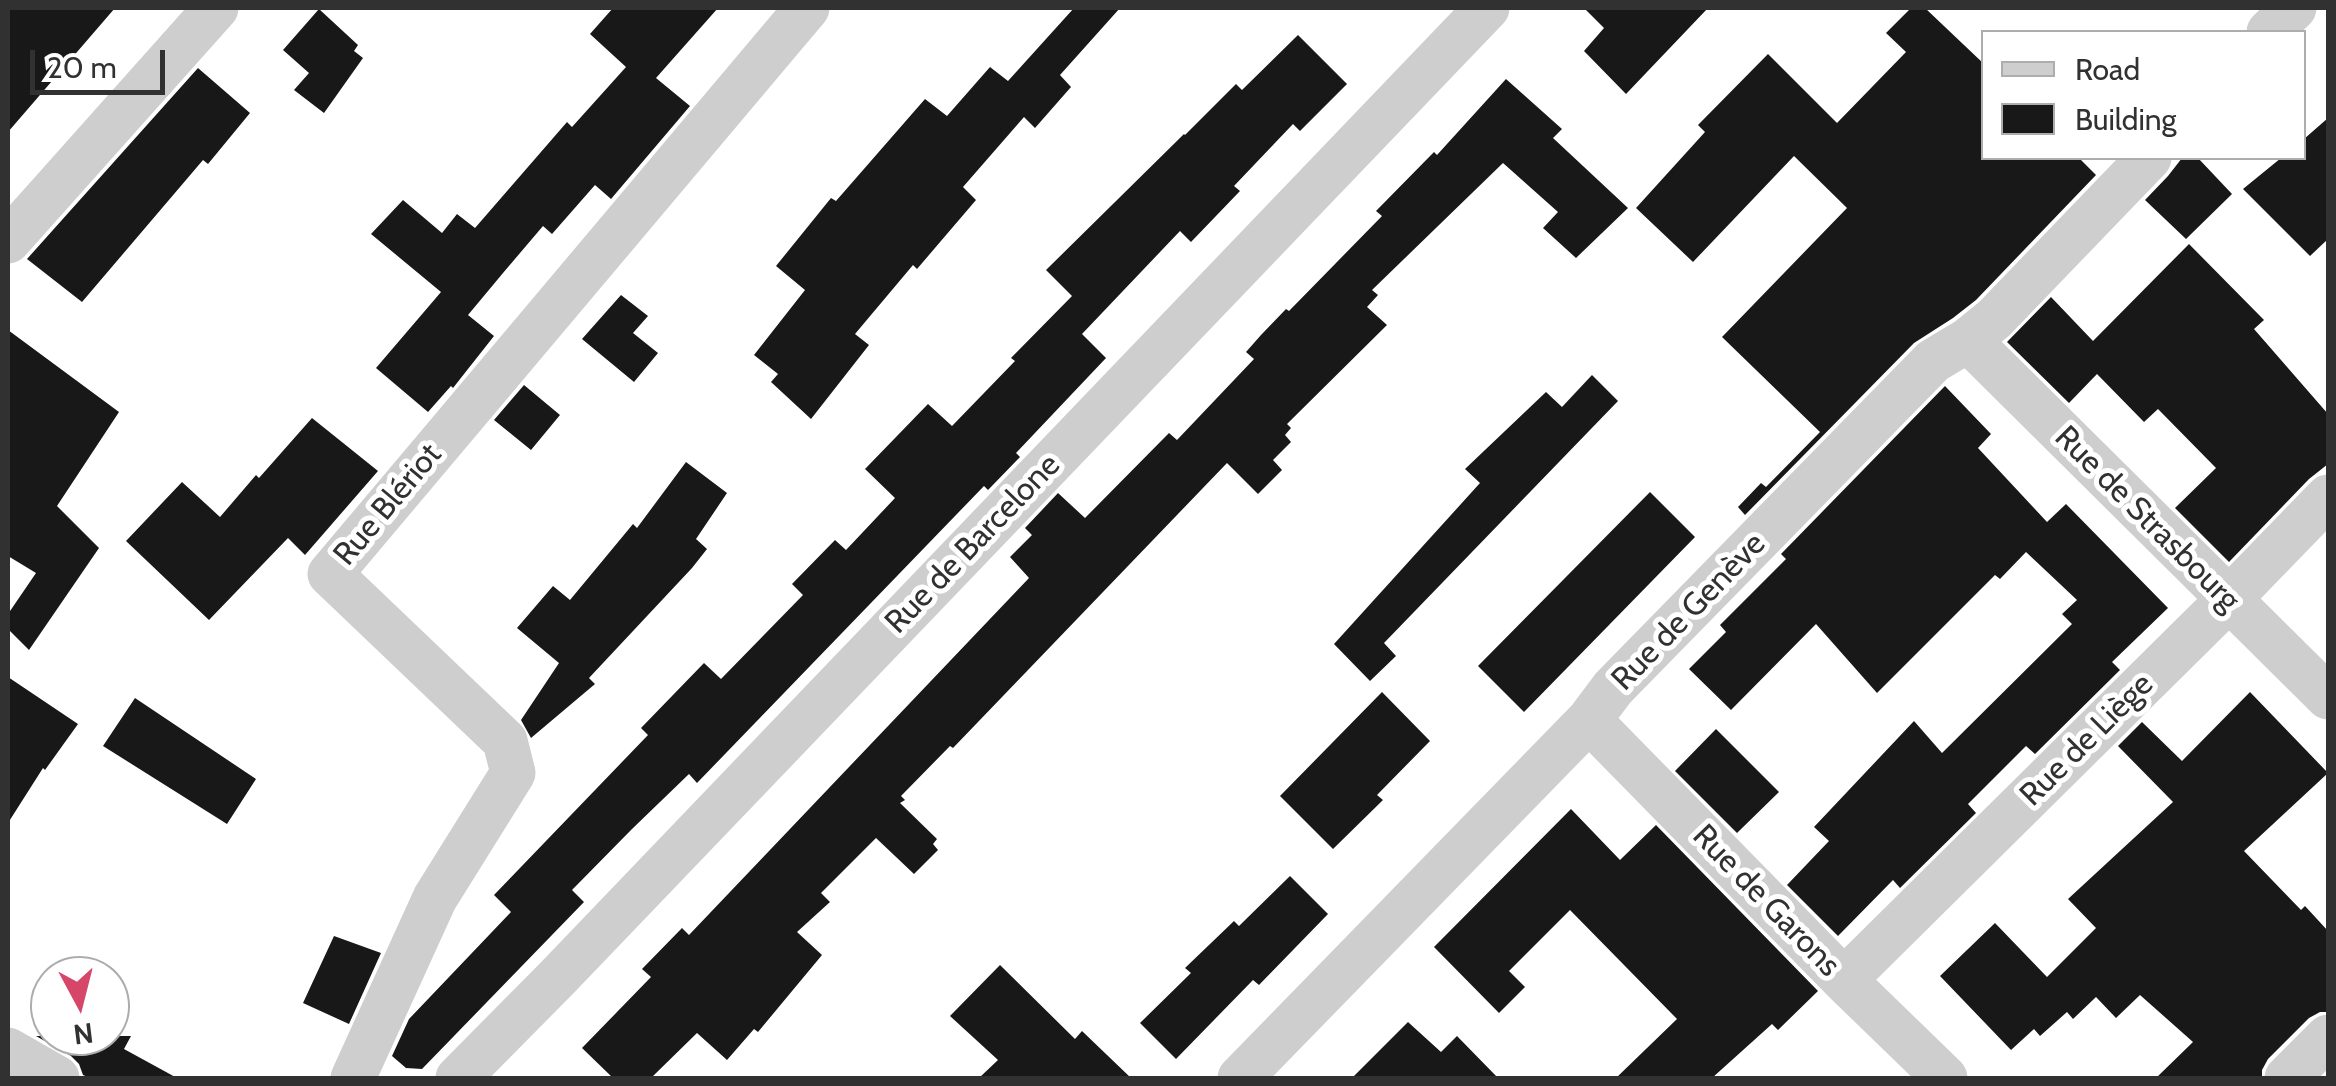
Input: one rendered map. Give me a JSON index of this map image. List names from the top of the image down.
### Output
{
  "streets": {
    "street": [
      "Rue Blériot",
      "Rue de Strasbourg",
      "Rue de Barcelone",
      "Rue de Genève",
      "Rue de Liège",
      "Rue de Garons"
    ]
  },
  "crossings": [
    ["Rue de Strasbourg", "Rue de Genève"],
    ["Rue de Strasbourg", "Rue de Liège"],
    ["Rue de Genève", "Rue de Garons"],
    ["Rue de Liège", "Rue de Garons"]
  ],
  "legend": ["Road", "Building"],
  "scale_bar": "20 m",
  "north": "bottom"
}
